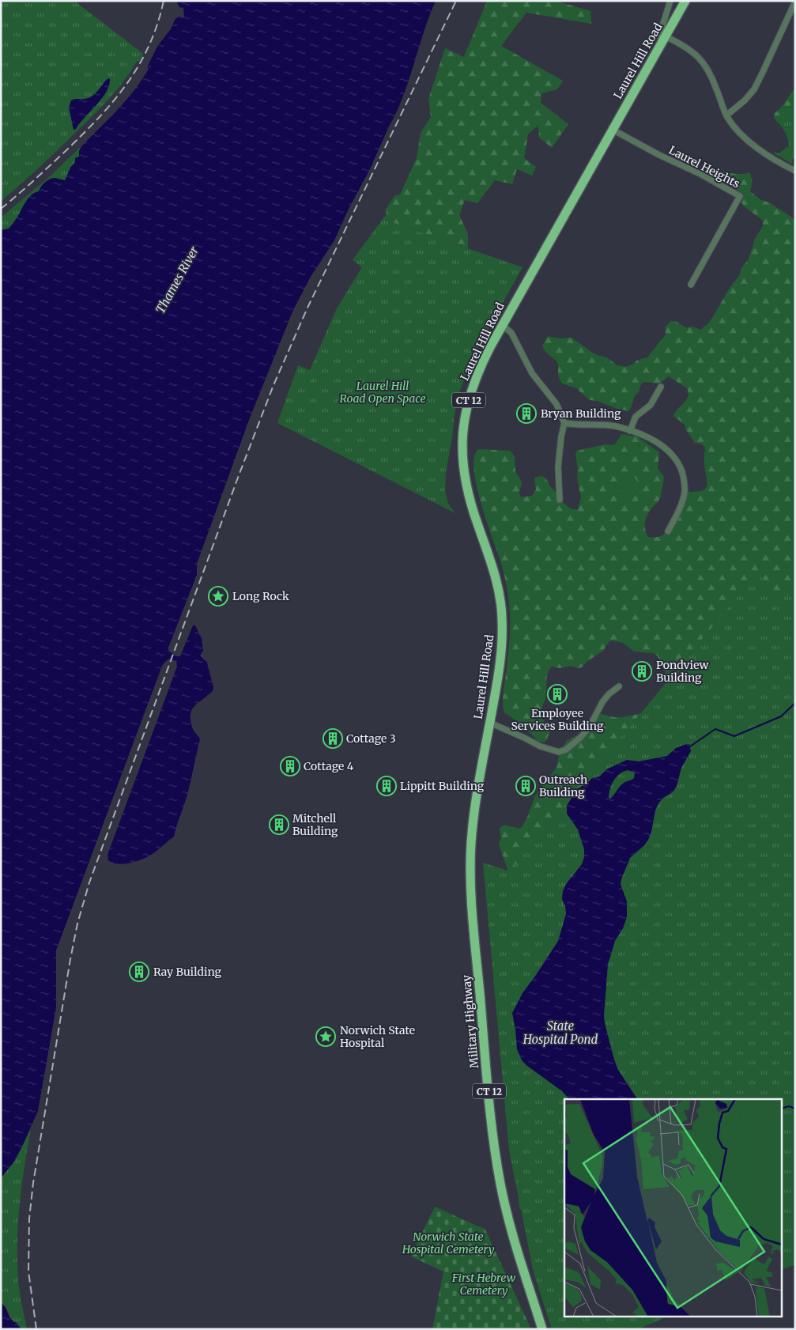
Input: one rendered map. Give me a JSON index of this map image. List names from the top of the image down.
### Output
{
  "streets": {
    "highway": ["Laurel Hill Road", "CT 12", "Military Highway"],
    "street": ["Laurel Heights"]
  },
  "crossings": [
    ["Laurel Hill Road", "Laurel Heights"],
    ["Laurel Hill Road", "Military Highway"]
  ],
  "water": ["Thames River", "State Hospital Pond"],
  "parks": ["Laurel Hill Road Open Space", "Norwich State Hospital Cemetery", "First Hebrew Cemetery"],
  "places": {
    "building": [
      "Bryan Building",
      "Pondview Building",
      "Employee Services Building",
      "Cottage 3",
      "Cottage 4",
      "Lippitt Building",
      "Outreach Building",
      "Mitchell Building",
      "Ray Building"
    ],
    "place": ["Long Rock", "Norwich State Hospital"]
  }
}
